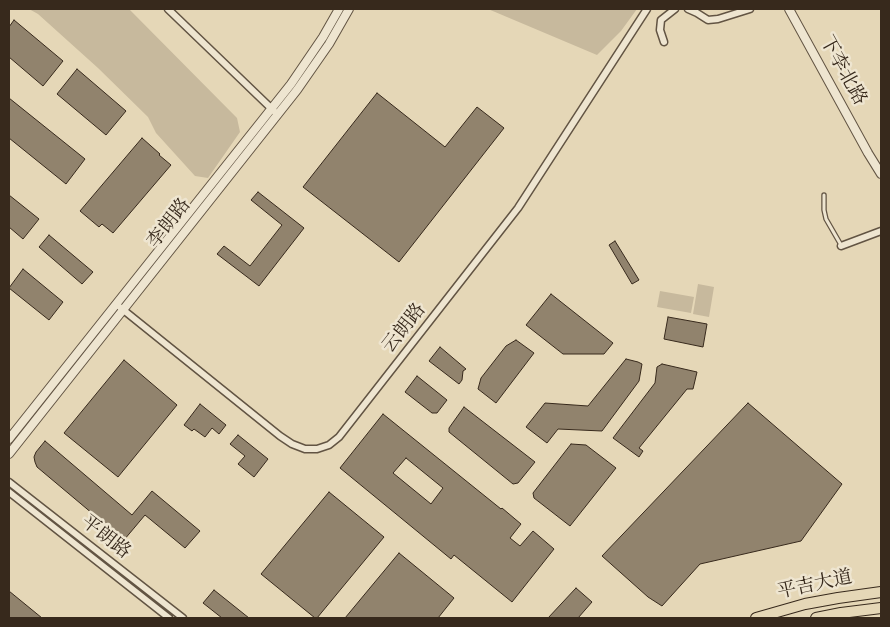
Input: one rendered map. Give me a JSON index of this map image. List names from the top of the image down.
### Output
{
  "streets": {
    "main road": ["平吉大道"],
    "street": [
      "下李北路",
      "李朗路",
      "云朗路",
      "平朗路"
    ]
  },
  "crossings": [
    ["李朗路", "云朗路"]
  ]
}
